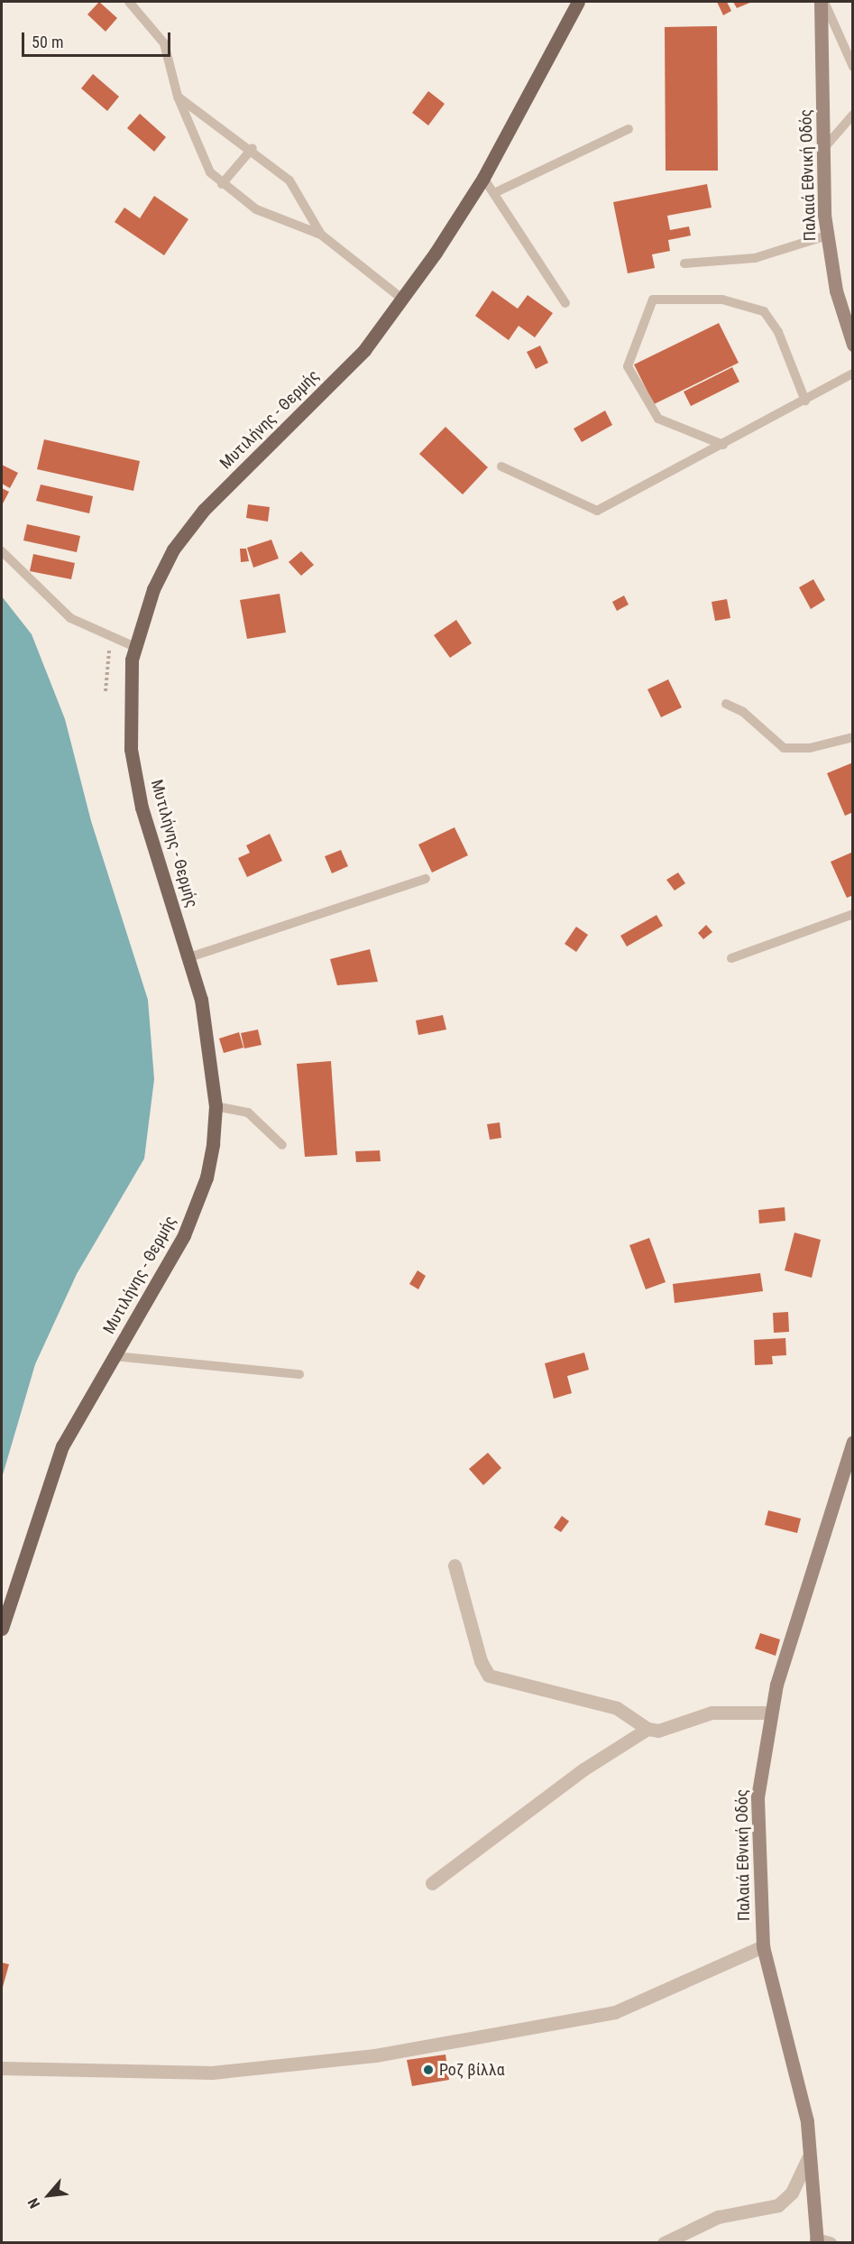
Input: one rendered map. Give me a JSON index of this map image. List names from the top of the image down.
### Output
{
  "streets": {
    "main road": ["Παλαιά Εθνική Οδός", "Μυτιλήνης - Θερμής"]
  },
  "places": ["Ροζ βίλλα"],
  "scale_bar": "50 m",
  "north": "bottom left"
}
